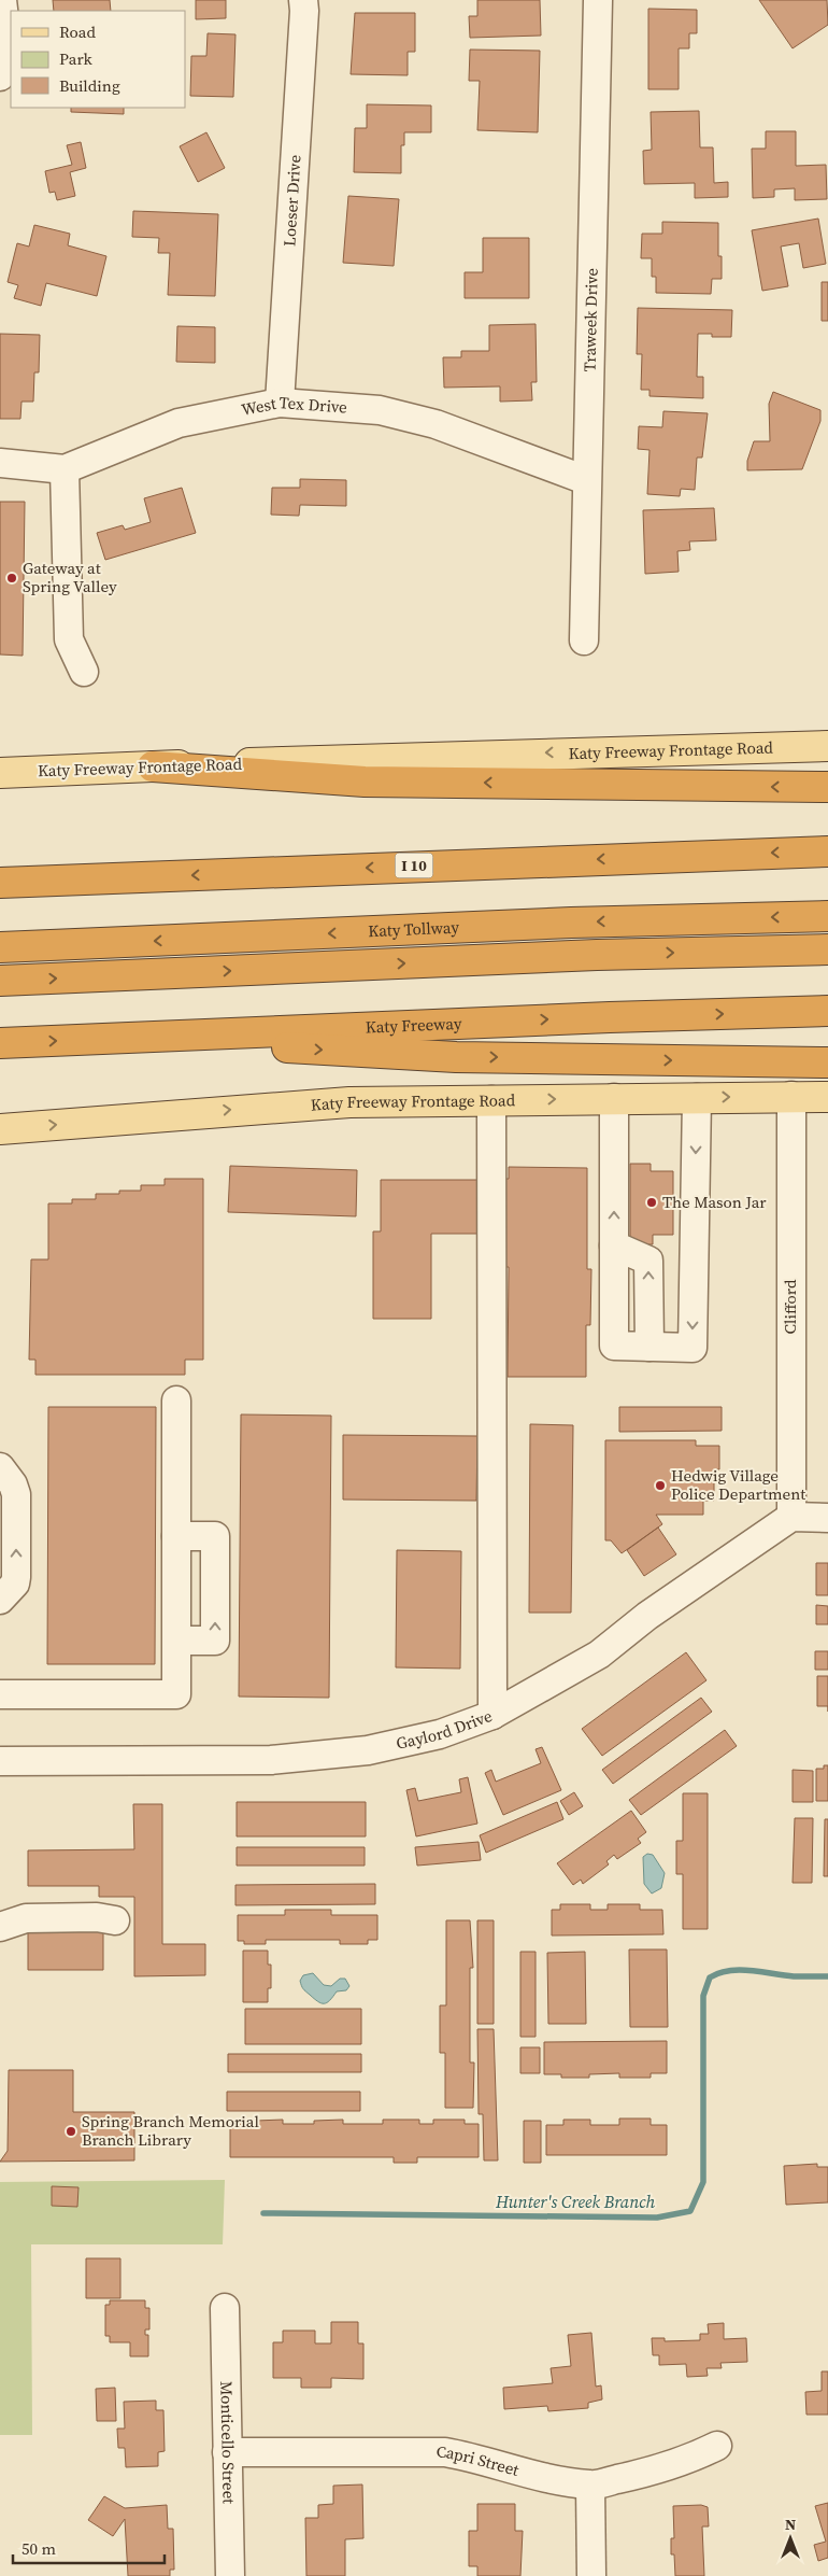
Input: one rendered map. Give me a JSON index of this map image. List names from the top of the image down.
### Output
{
  "streets": {
    "highway": ["I 10", "Katy Tollway", "Katy Freeway"],
    "main road": ["Katy Freeway Frontage Road"],
    "street": [
      "Loeser Drive",
      "Traweek Drive",
      "West Tex Drive",
      "Clifford",
      "Gaylord Drive",
      "Monticello Street",
      "Capri Street"
    ]
  },
  "crossings": [
    ["Loeser Drive", "West Tex Drive"],
    ["Traweek Drive", "West Tex Drive"],
    ["Katy Freeway Frontage Road", "Clifford"],
    ["Clifford", "Gaylord Drive"],
    ["Monticello Street", "Capri Street"]
  ],
  "water": ["Hunter's Creek Branch"],
  "places": [
    "Gateway at Spring Valley",
    "The Mason Jar",
    "Hedwig Village Police Department",
    "Spring Branch Memorial Branch Library"
  ],
  "legend": ["Road", "Park", "Building"],
  "scale_bar": "50 m",
  "north": "top"
}
